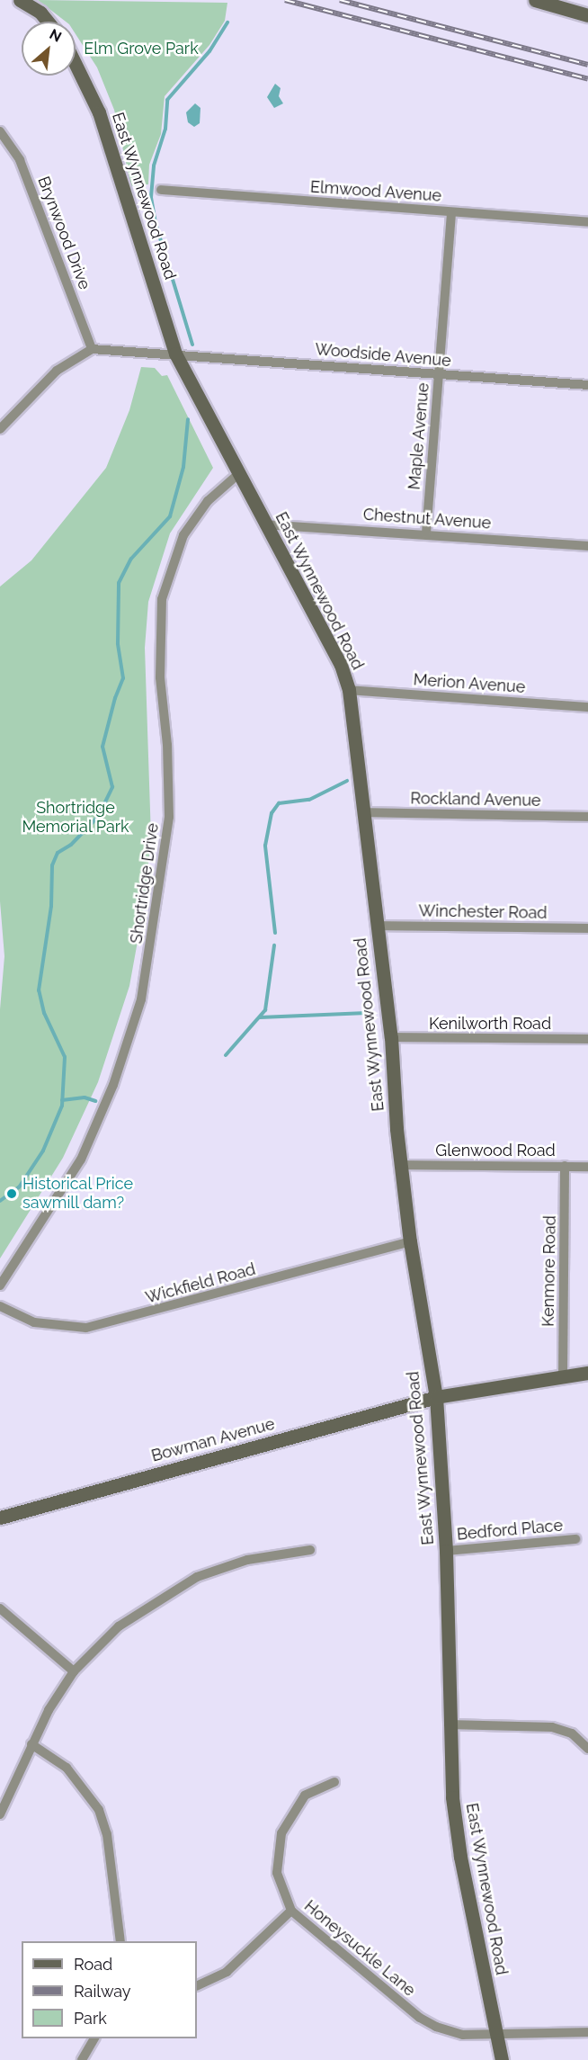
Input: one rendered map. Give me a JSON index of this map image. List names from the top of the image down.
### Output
{
  "streets": {
    "street": [
      "Elmwood Avenue",
      "East Wynnewood Road",
      "Brynwood Drive",
      "Woodside Avenue",
      "Maple Avenue",
      "Chestnut Avenue",
      "Merion Avenue",
      "Rockland Avenue",
      "Shortridge Drive",
      "Winchester Road",
      "Kenilworth Road",
      "Glenwood Road",
      "Kenmore Road",
      "Wickfield Road",
      "Bowman Avenue",
      "Bedford Place",
      "Honeysuckle Lane"
    ]
  },
  "crossings": [
    ["Elmwood Avenue", "Maple Avenue"],
    ["East Wynnewood Road", "Woodside Avenue"],
    ["East Wynnewood Road", "Chestnut Avenue"],
    ["East Wynnewood Road", "Merion Avenue"],
    ["East Wynnewood Road", "Rockland Avenue"],
    ["East Wynnewood Road", "Shortridge Drive"],
    ["East Wynnewood Road", "Winchester Road"],
    ["East Wynnewood Road", "Kenilworth Road"],
    ["East Wynnewood Road", "Glenwood Road"],
    ["East Wynnewood Road", "Wickfield Road"],
    ["East Wynnewood Road", "Bowman Avenue"],
    ["East Wynnewood Road", "Bedford Place"],
    ["East Wynnewood Road", "Honeysuckle Lane"],
    ["Brynwood Drive", "Woodside Avenue"],
    ["Woodside Avenue", "Maple Avenue"],
    ["Maple Avenue", "Chestnut Avenue"],
    ["Glenwood Road", "Kenmore Road"],
    ["Kenmore Road", "Bowman Avenue"]
  ],
  "parks": ["Elm Grove Park", "Shortridge Memorial Park"],
  "places": ["Historical Price sawmill dam?"],
  "legend": ["Road", "Railway", "Park"],
  "north": "top right"
}
